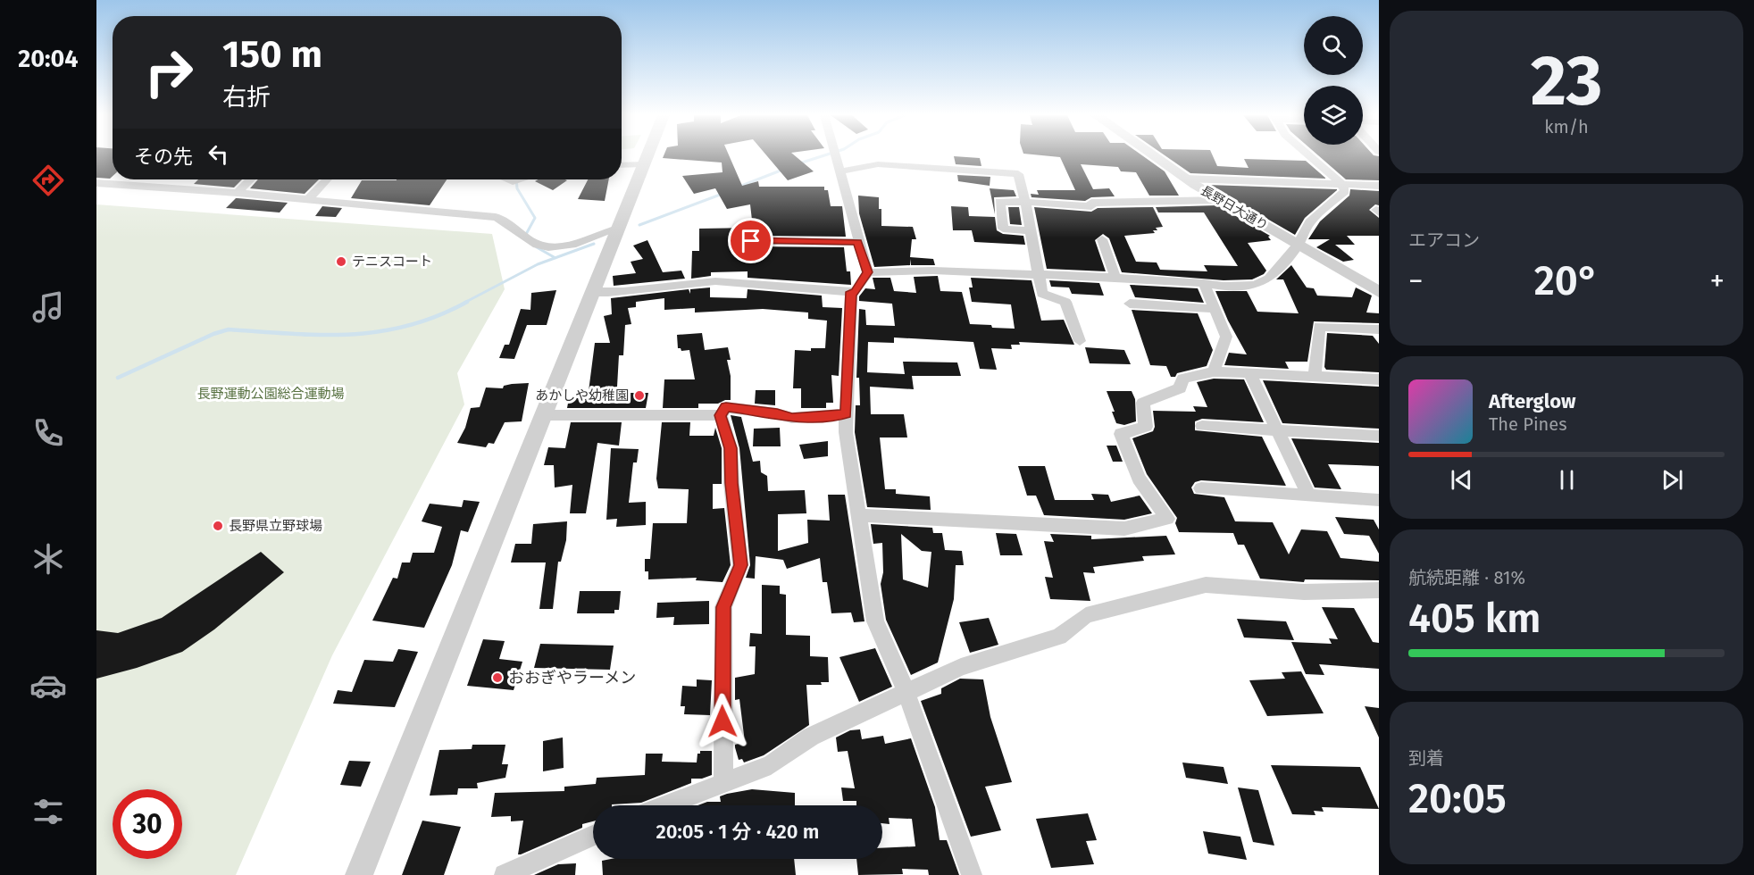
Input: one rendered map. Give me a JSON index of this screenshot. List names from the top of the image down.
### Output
{
  "streets": {
    "street": ["長野日大通り"]
  },
  "parks": ["長野運動公園総合運動場"],
  "places": [
    "テニスコート",
    "あかしや幼稚園",
    "長野県立野球場",
    "おおぎやラーメン"
  ],
  "page": {
    "tabs": "20:04",
    "tile": [
      ["23", "km/h"],
      "エアコン",
      ["航続距離 · 81%", "405 km"],
      ["到着", "20:05"]
    ],
    "turn": ["150 m", "右折"],
    "then": "その先",
    "heat": ["−", "20°", "+"],
    "song": ["Afterglow", "The Pines"],
    "limit": "30",
    "trip": "20:05 · 1 分 · 420 m"
  }
}
